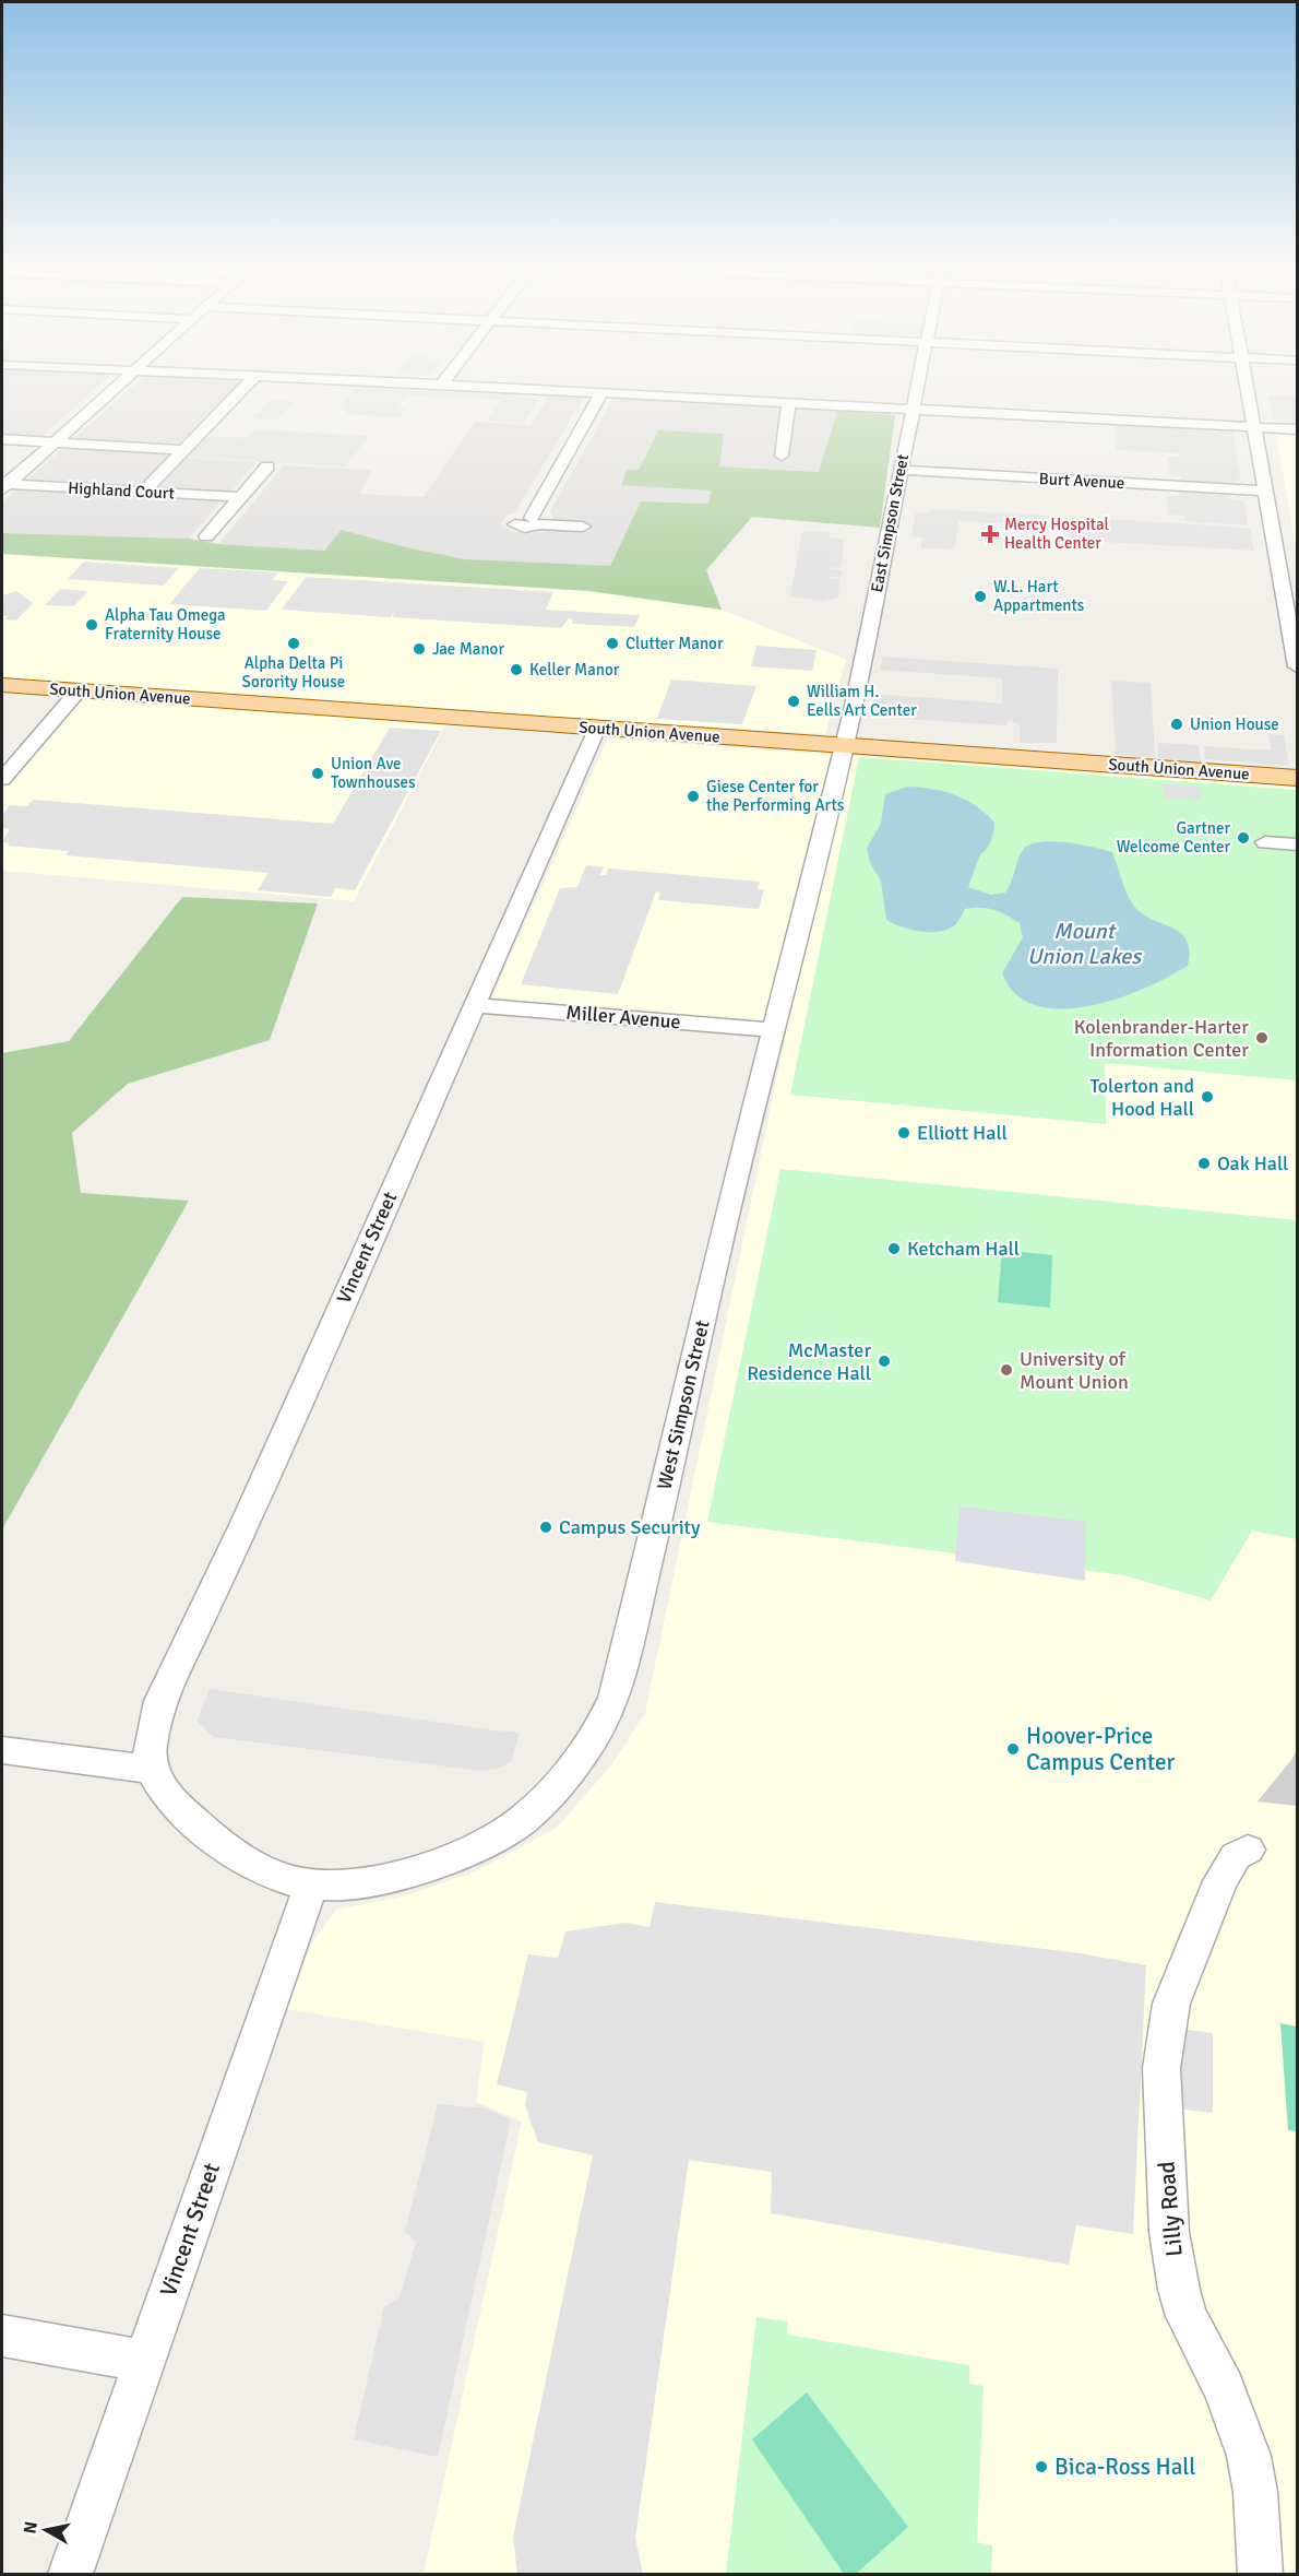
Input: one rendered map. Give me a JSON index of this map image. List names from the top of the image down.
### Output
{
  "streets": {
    "main road": ["South Union Avenue"],
    "street": [
      "Burt Avenue",
      "Highland Court",
      "East Simpson Street",
      "Miller Avenue",
      "Vincent Street",
      "West Simpson Street",
      "Lilly Road"
    ]
  },
  "crossings": [
    ["Burt Avenue", "East Simpson Street"],
    ["East Simpson Street", "South Union Avenue"],
    ["East Simpson Street", "West Simpson Street"],
    ["South Union Avenue", "Vincent Street"],
    ["South Union Avenue", "West Simpson Street"],
    ["Miller Avenue", "Vincent Street"],
    ["Miller Avenue", "West Simpson Street"],
    ["Vincent Street", "West Simpson Street"]
  ],
  "water": ["Mount Union Lakes"],
  "places": {
    "health": ["Mercy Hospital Health Center"],
    "other": [
      "W.L. Hart Appartments",
      "Alpha Tau Omega Fraternity House",
      "Alpha Delta Pi Sorority House",
      "Clutter Manor",
      "Jae Manor",
      "Keller Manor",
      "William H. Eells Art Center",
      "Union House",
      "Union Ave Townhouses",
      "Giese Center for the Performing Arts",
      "Gartner Welcome Center",
      "Kolenbrander-Harter Information Center",
      "Tolerton and Hood Hall",
      "Elliott Hall",
      "Oak Hall",
      "Ketcham Hall",
      "McMaster Residence Hall",
      "University of Mount Union",
      "Campus Security",
      "Hoover-Price Campus Center",
      "Bica-Ross Hall"
    ]
  },
  "north": "left"
}
